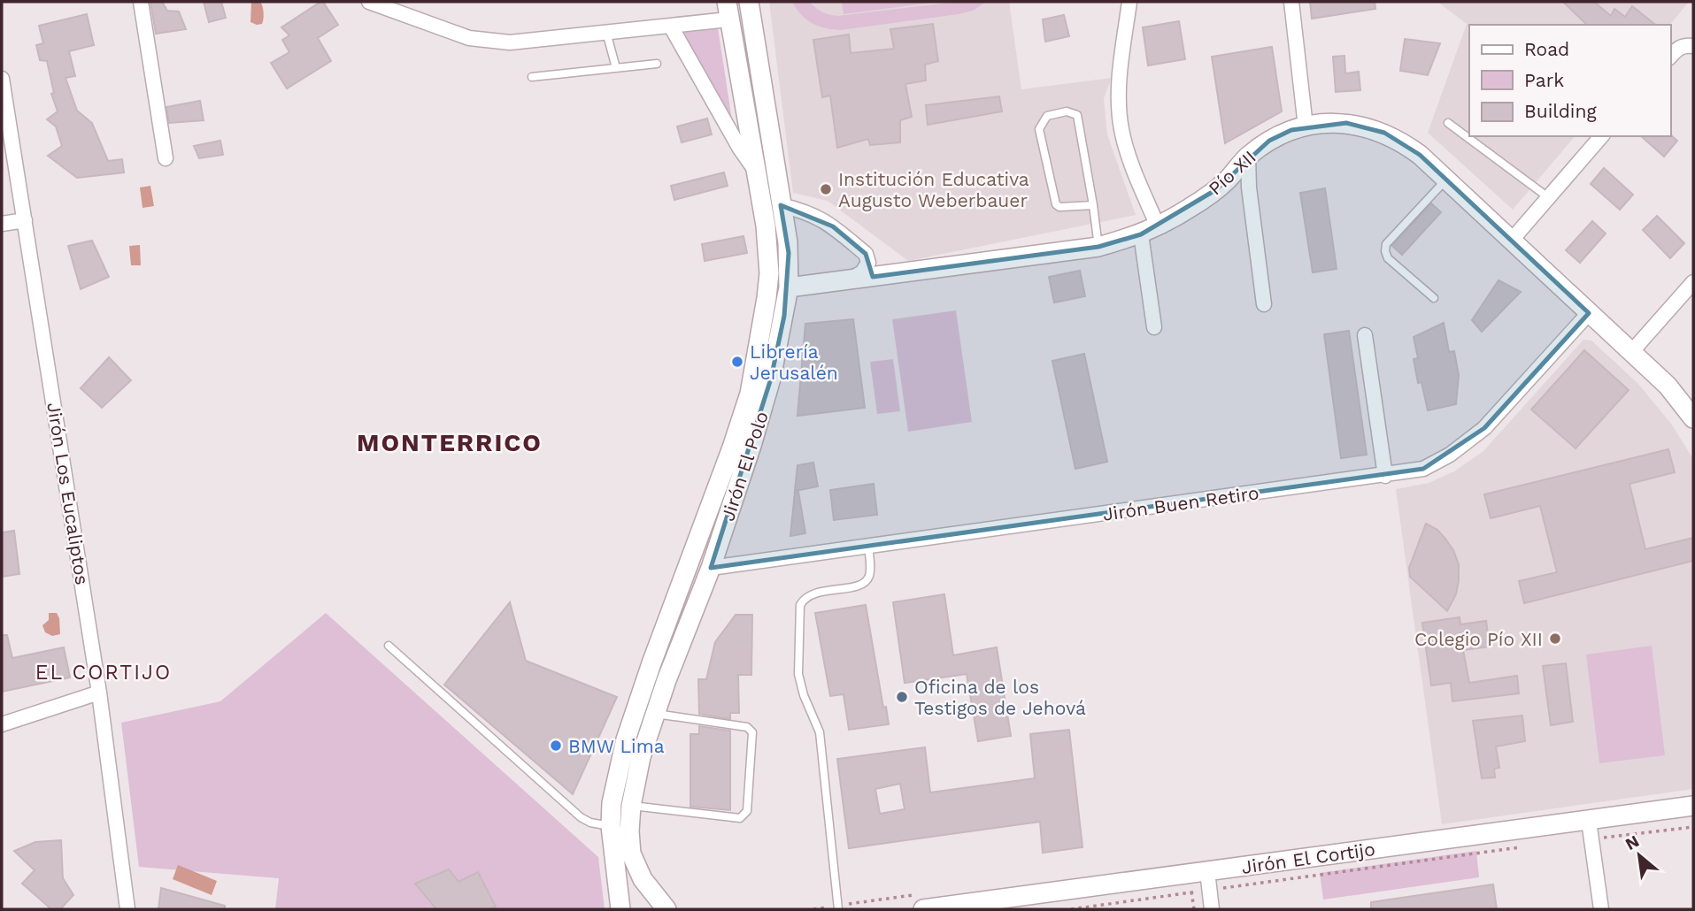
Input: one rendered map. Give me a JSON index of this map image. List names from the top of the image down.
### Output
{
  "streets": {
    "main road": ["Pío XII", "Jirón El Polo", "Jirón El Cortijo"],
    "street": ["Jirón Los Eucaliptos", "Jirón Buen Retiro"]
  },
  "crossings": [
    ["Pío XII", "Jirón El Polo"],
    ["Pío XII", "Jirón Buen Retiro"],
    ["Jirón El Polo", "Jirón Buen Retiro"]
  ],
  "districts": ["MONTERRICO", "EL CORTIJO"],
  "places": [
    "Institución Educativa Augusto Weberbauer",
    "Librería Jerusalén",
    "Colegio Pío XII",
    "Oficina de los Testigos de Jehová",
    "BMW Lima"
  ],
  "legend": ["Road", "Park", "Building"],
  "north": "top left"
}
